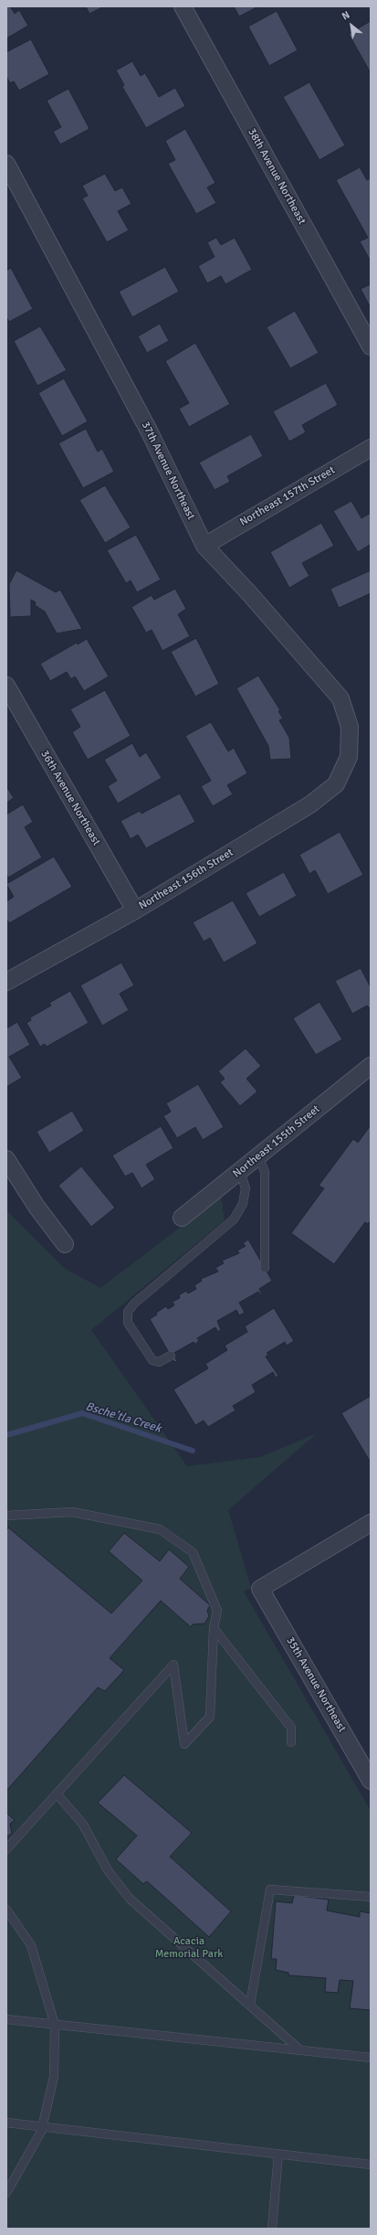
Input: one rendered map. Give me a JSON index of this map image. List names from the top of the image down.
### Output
{
  "streets": {
    "street": [
      "38th Avenue Northeast",
      "37th Avenue Northeast",
      "Northeast 157th Street",
      "36th Avenue Northeast",
      "Northeast 156th Street",
      "Northeast 155th Street",
      "35th Avenue Northeast"
    ]
  },
  "crossings": [
    ["37th Avenue Northeast", "Northeast 157th Street"],
    ["37th Avenue Northeast", "Northeast 156th Street"],
    ["36th Avenue Northeast", "Northeast 156th Street"]
  ],
  "water": ["Bsche'tla Creek"],
  "parks": ["Acacia Memorial Park"],
  "north": "top left"
}
